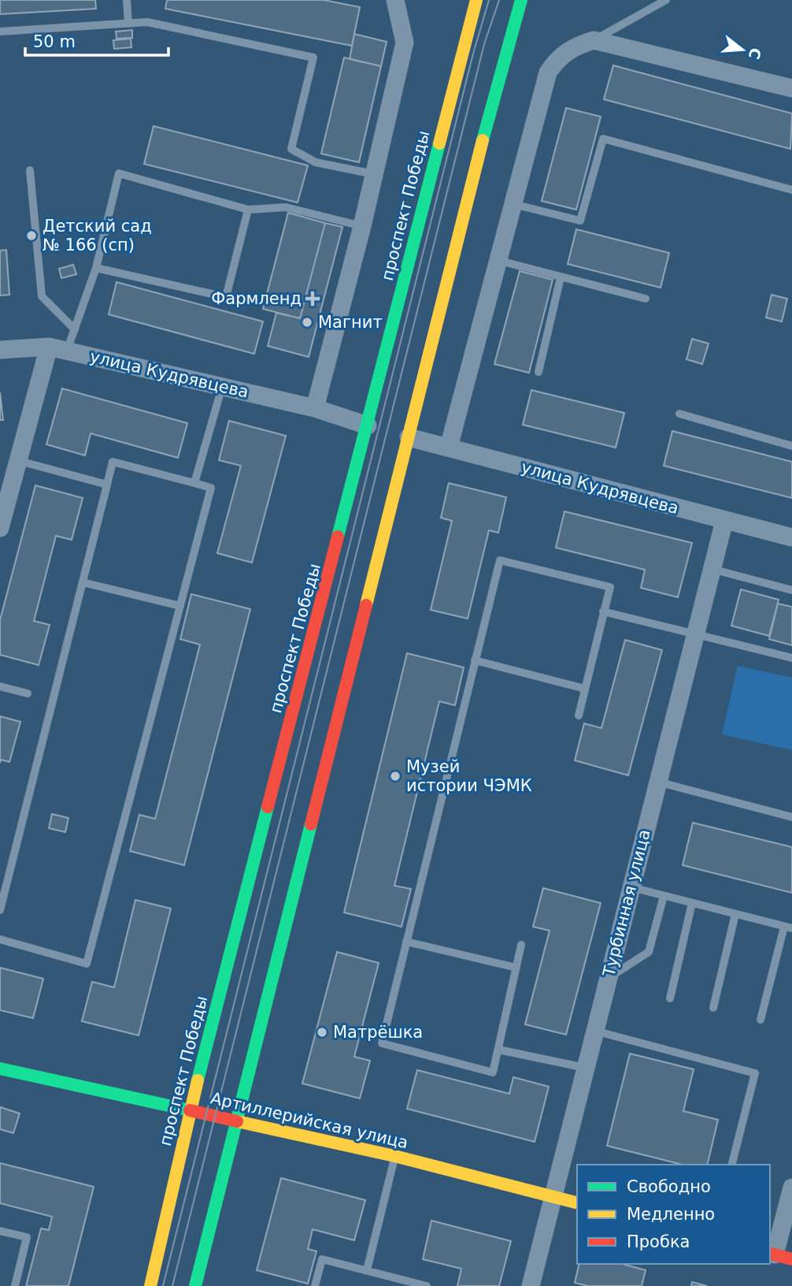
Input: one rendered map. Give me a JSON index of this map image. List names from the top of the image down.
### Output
{
  "streets": {
    "main road": ["проспект Победы", "Артиллерийская улица"],
    "street": ["улица Кудрявцева", "Турбинная улица"]
  },
  "crossings": [
    ["проспект Победы", "улица Кудрявцева"],
    ["проспект Победы", "Артиллерийская улица"],
    ["улица Кудрявцева", "Турбинная улица"],
    ["Турбинная улица", "Артиллерийская улица"]
  ],
  "places": {
    "other": [
      "Детский сад № 166 (сп)",
      "Магнит",
      "Музей истории ЧЭМК",
      "Матрёшка"
    ],
    "health": ["Фармленд"]
  },
  "legend": ["Свободно", "Медленно", "Пробка"],
  "scale_bar": "50 m",
  "north": "right"
}
